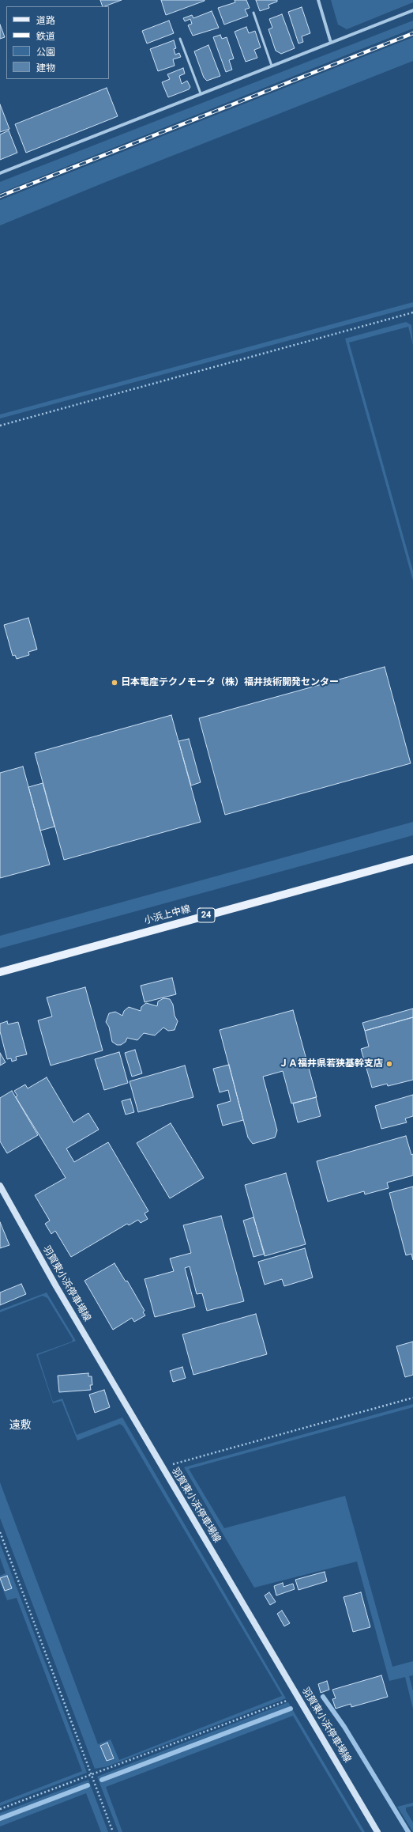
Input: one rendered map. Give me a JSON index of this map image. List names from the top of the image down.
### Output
{
  "streets": {
    "main road": ["小浜上中線", "24", "羽賀東小浜停車場線"]
  },
  "districts": ["遠敷"],
  "places": ["日本電産テクノモータ（株）福井技術開発センター", "ＪＡ福井県若狭基幹支店"],
  "legend": [
    "道路",
    "鉄道",
    "公園",
    "建物"
  ]
}
